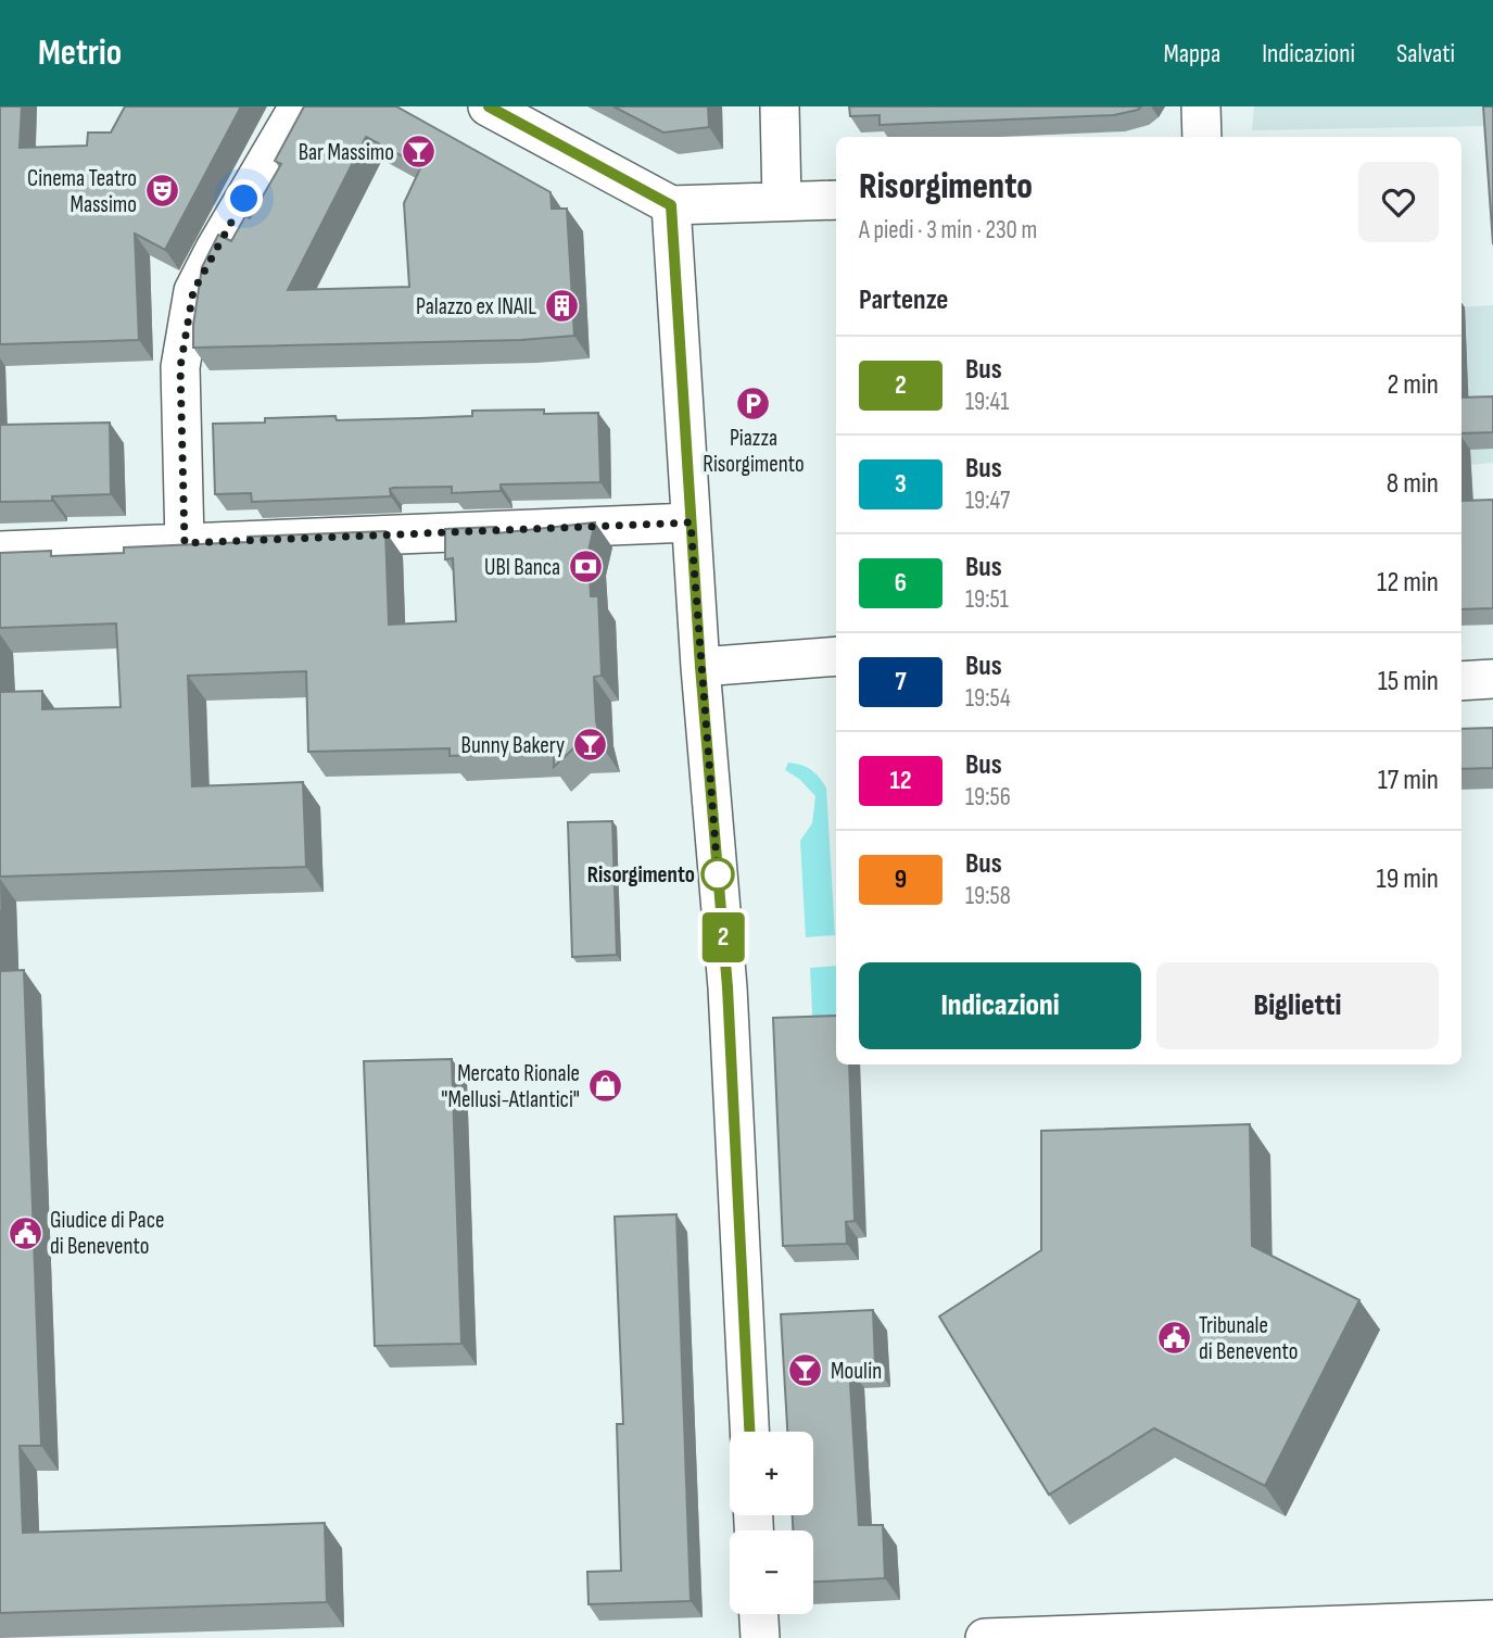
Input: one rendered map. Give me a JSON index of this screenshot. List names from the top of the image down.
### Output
{
  "places": {
    "bar": ["Bar Massimo", "Bunny Bakery", "Moulin"],
    "theatre": ["Cinema Teatro Massimo"],
    "building": ["Palazzo ex INAIL"],
    "parking": ["Piazza Risorgimento"],
    "bank": ["UBI Banca"],
    "other": ["Risorgimento"],
    "shop": ["Mercato Rionale \"Mellusi-Atlantici\""],
    "public building": ["Giudice di Pace di Benevento", "Tribunale di Benevento"]
  },
  "lines": ["bus line 2"],
  "page": {
    "header": "Metrio",
    "nav": ["Mappa", "Indicazioni", "Salvati"],
    "on_map": "2",
    "heading": [
      ["Risorgimento", "A piedi · 3 min · 230 m"],
      "Partenze"
    ],
    "list": [
      {
        "mark": "2",
        "name": "Bus",
        "note": "19:41",
        "value": "2 min"
      },
      {
        "mark": "3",
        "name": "Bus",
        "note": "19:47",
        "value": "8 min"
      },
      {
        "mark": "6",
        "name": "Bus",
        "note": "19:51",
        "value": "12 min"
      },
      {
        "mark": "7",
        "name": "Bus",
        "note": "19:54",
        "value": "15 min"
      },
      {
        "mark": "12",
        "name": "Bus",
        "note": "19:56",
        "value": "17 min"
      },
      {
        "mark": "9",
        "name": "Bus",
        "note": "19:58",
        "value": "19 min"
      }
    ],
    "buttons": ["Indicazioni", "Biglietti"],
    "map_buttons": ["+", "−"]
  }
}
